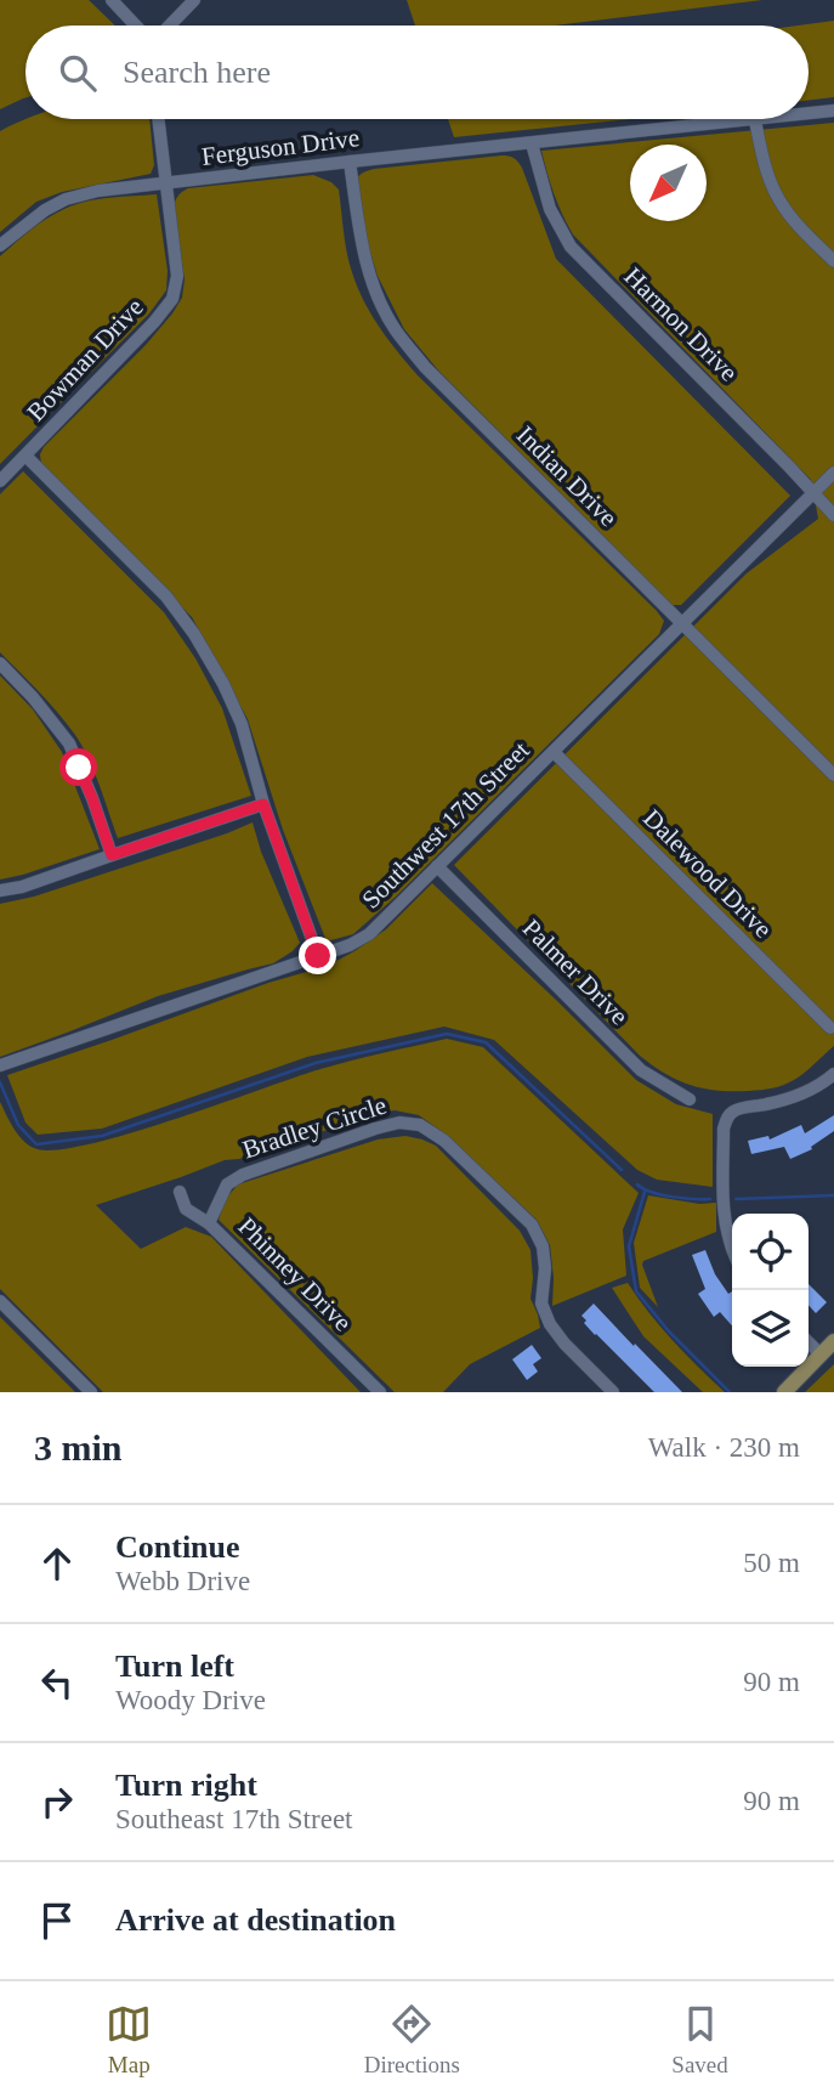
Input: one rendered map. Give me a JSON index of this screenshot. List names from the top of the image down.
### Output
{
  "streets": {
    "street": [
      "Ferguson Drive",
      "Harmon Drive",
      "Bowman Drive",
      "Indian Drive",
      "Southwest 17th Street",
      "Dalewood Drive",
      "Palmer Drive",
      "Bradley Circle",
      "Phinney Drive"
    ]
  },
  "crossings": [
    ["Ferguson Drive", "Harmon Drive"],
    ["Ferguson Drive", "Bowman Drive"],
    ["Ferguson Drive", "Indian Drive"],
    ["Harmon Drive", "Southwest 17th Street"],
    ["Indian Drive", "Southwest 17th Street"],
    ["Southwest 17th Street", "Dalewood Drive"],
    ["Southwest 17th Street", "Palmer Drive"],
    ["Bradley Circle", "Phinney Drive"]
  ],
  "north": "bottom left",
  "page": {
    "search": "Search here",
    "heading": ["3 min", "Walk · 230 m"],
    "list": [
      ["Continue", "Webb Drive", "50 m"],
      ["Turn left", "Woody Drive", "90 m"],
      ["Turn right", "Southeast 17th Street", "90 m"],
      "Arrive at destination"
    ],
    "nav": ["Map", "Directions", "Saved"]
  }
}
